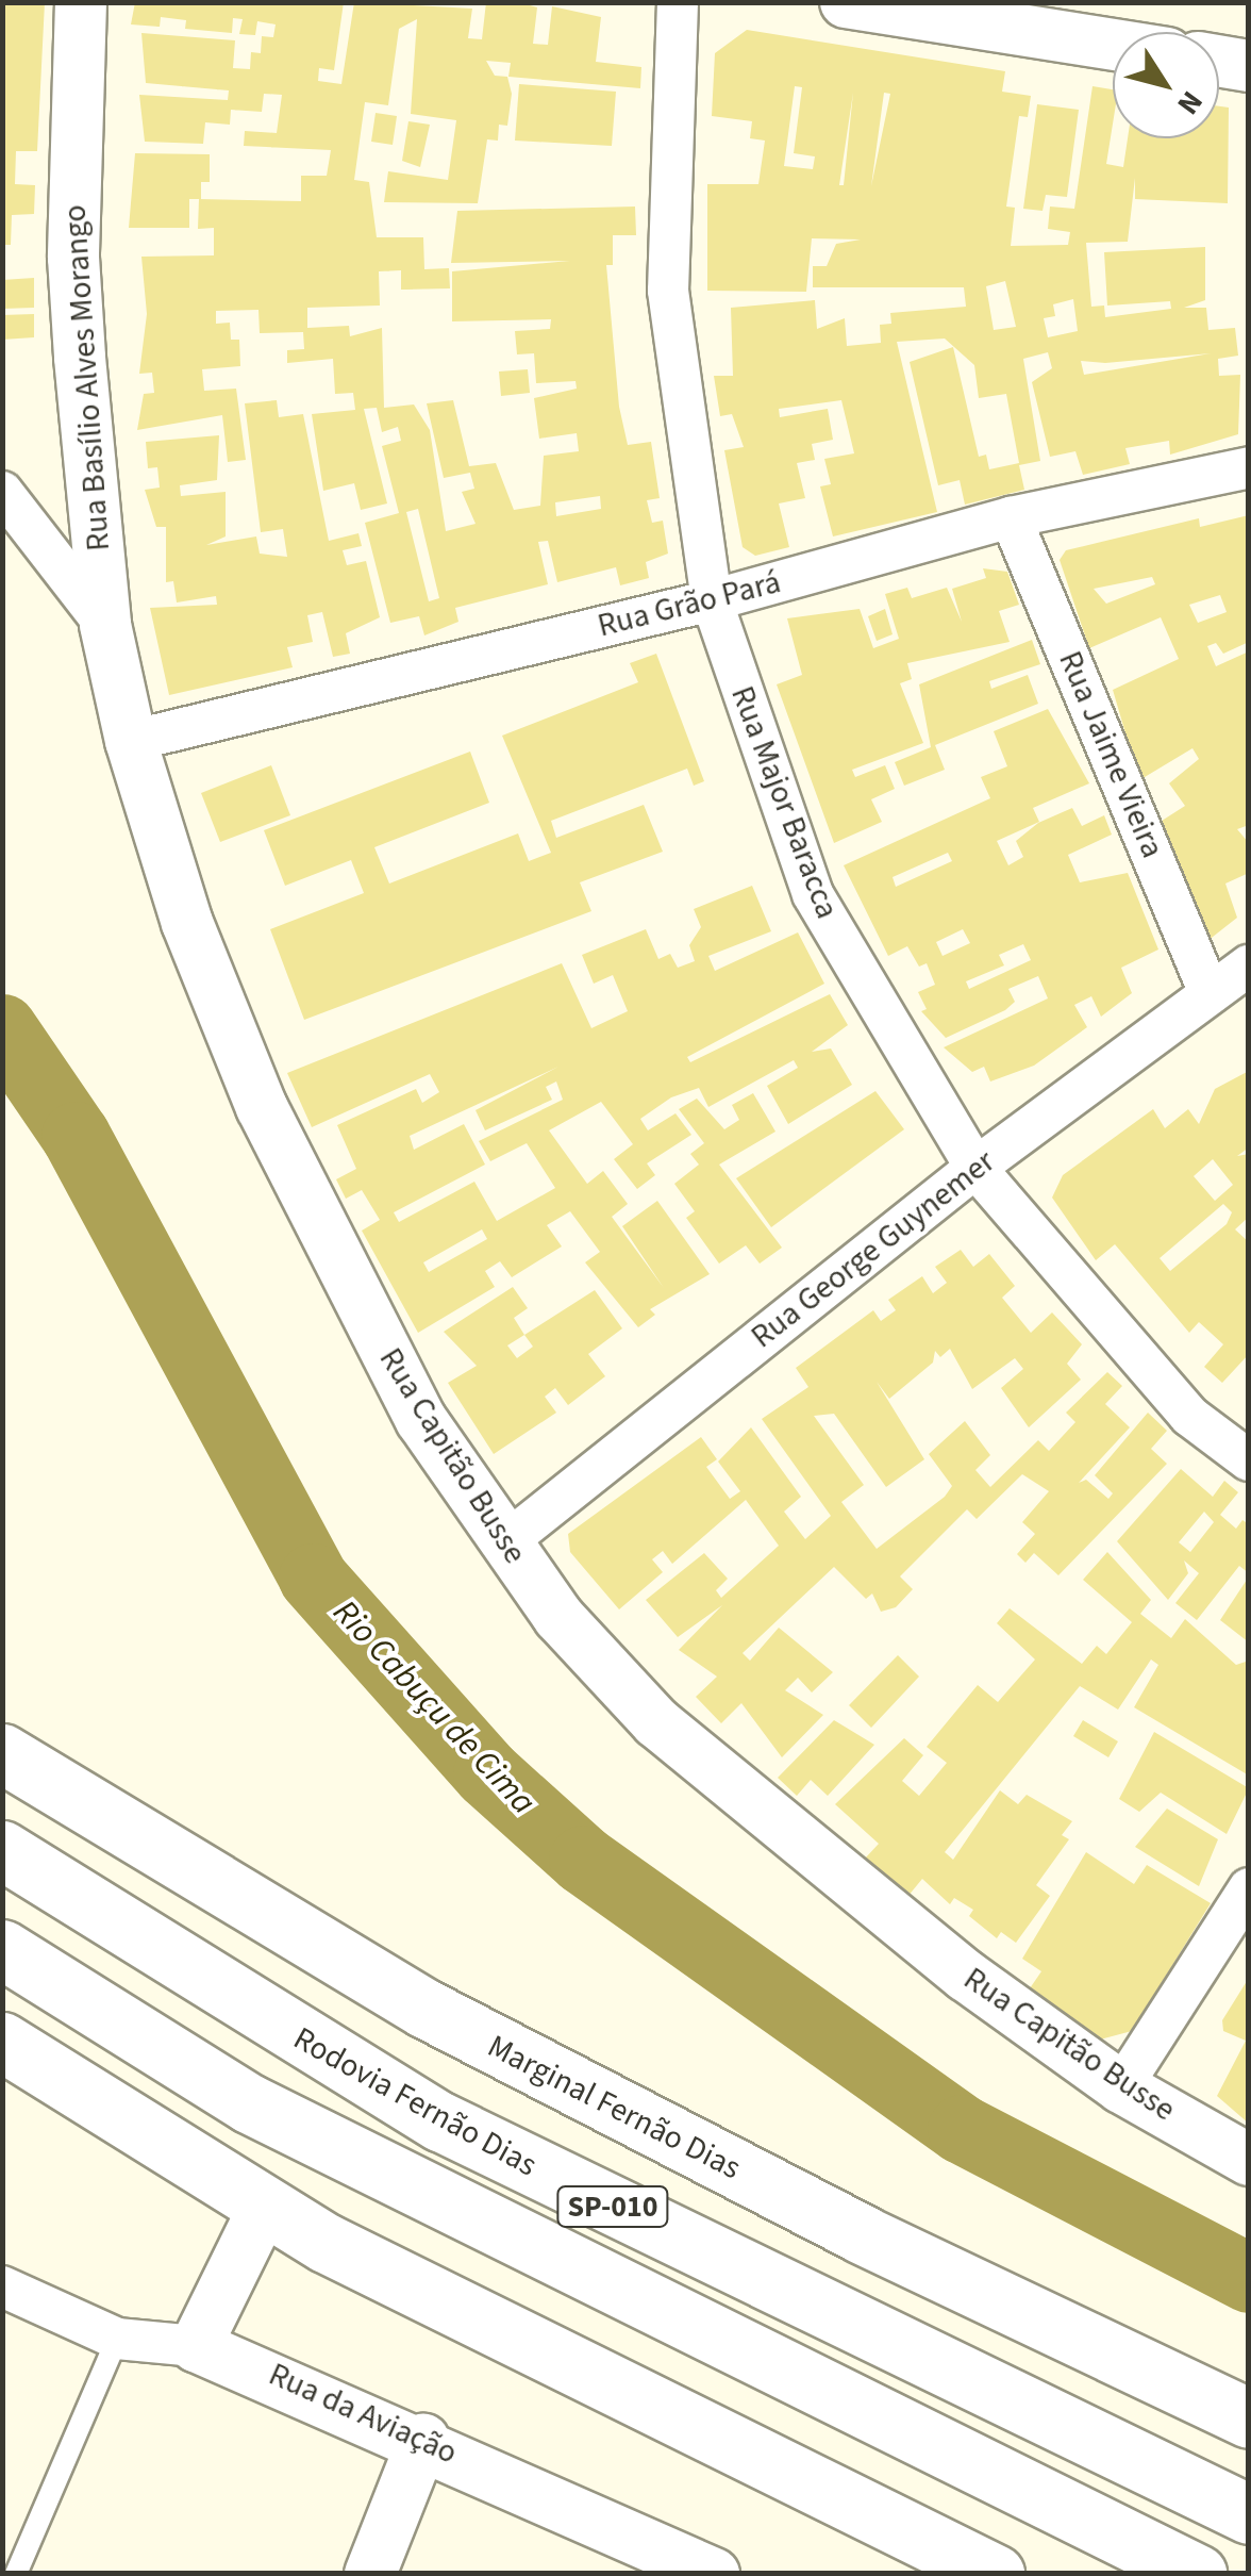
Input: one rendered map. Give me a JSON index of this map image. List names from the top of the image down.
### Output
{
  "streets": {
    "highway": ["Rodovia Fernão Dias", "Marginal Fernão Dias", "SP-010"],
    "street": [
      "Rua Basílio Alves Morango",
      "Rua Grão Pará",
      "Rua Jaime Vieira",
      "Rua Major Baracca",
      "Rua George Guynemer",
      "Rua Capitão Busse",
      "Rua da Aviação"
    ]
  },
  "crossings": [
    ["Rua Basílio Alves Morango", "Rua Capitão Busse"],
    ["Rua Grão Pará", "Rua Jaime Vieira"],
    ["Rua Grão Pará", "Rua Major Baracca"],
    ["Rua Grão Pará", "Rua Capitão Busse"],
    ["Rua Jaime Vieira", "Rua George Guynemer"],
    ["Rua Major Baracca", "Rua George Guynemer"],
    ["Rua George Guynemer", "Rua Capitão Busse"]
  ],
  "water": ["Rio Cabuçu de Cima"],
  "north": "bottom right"
}
